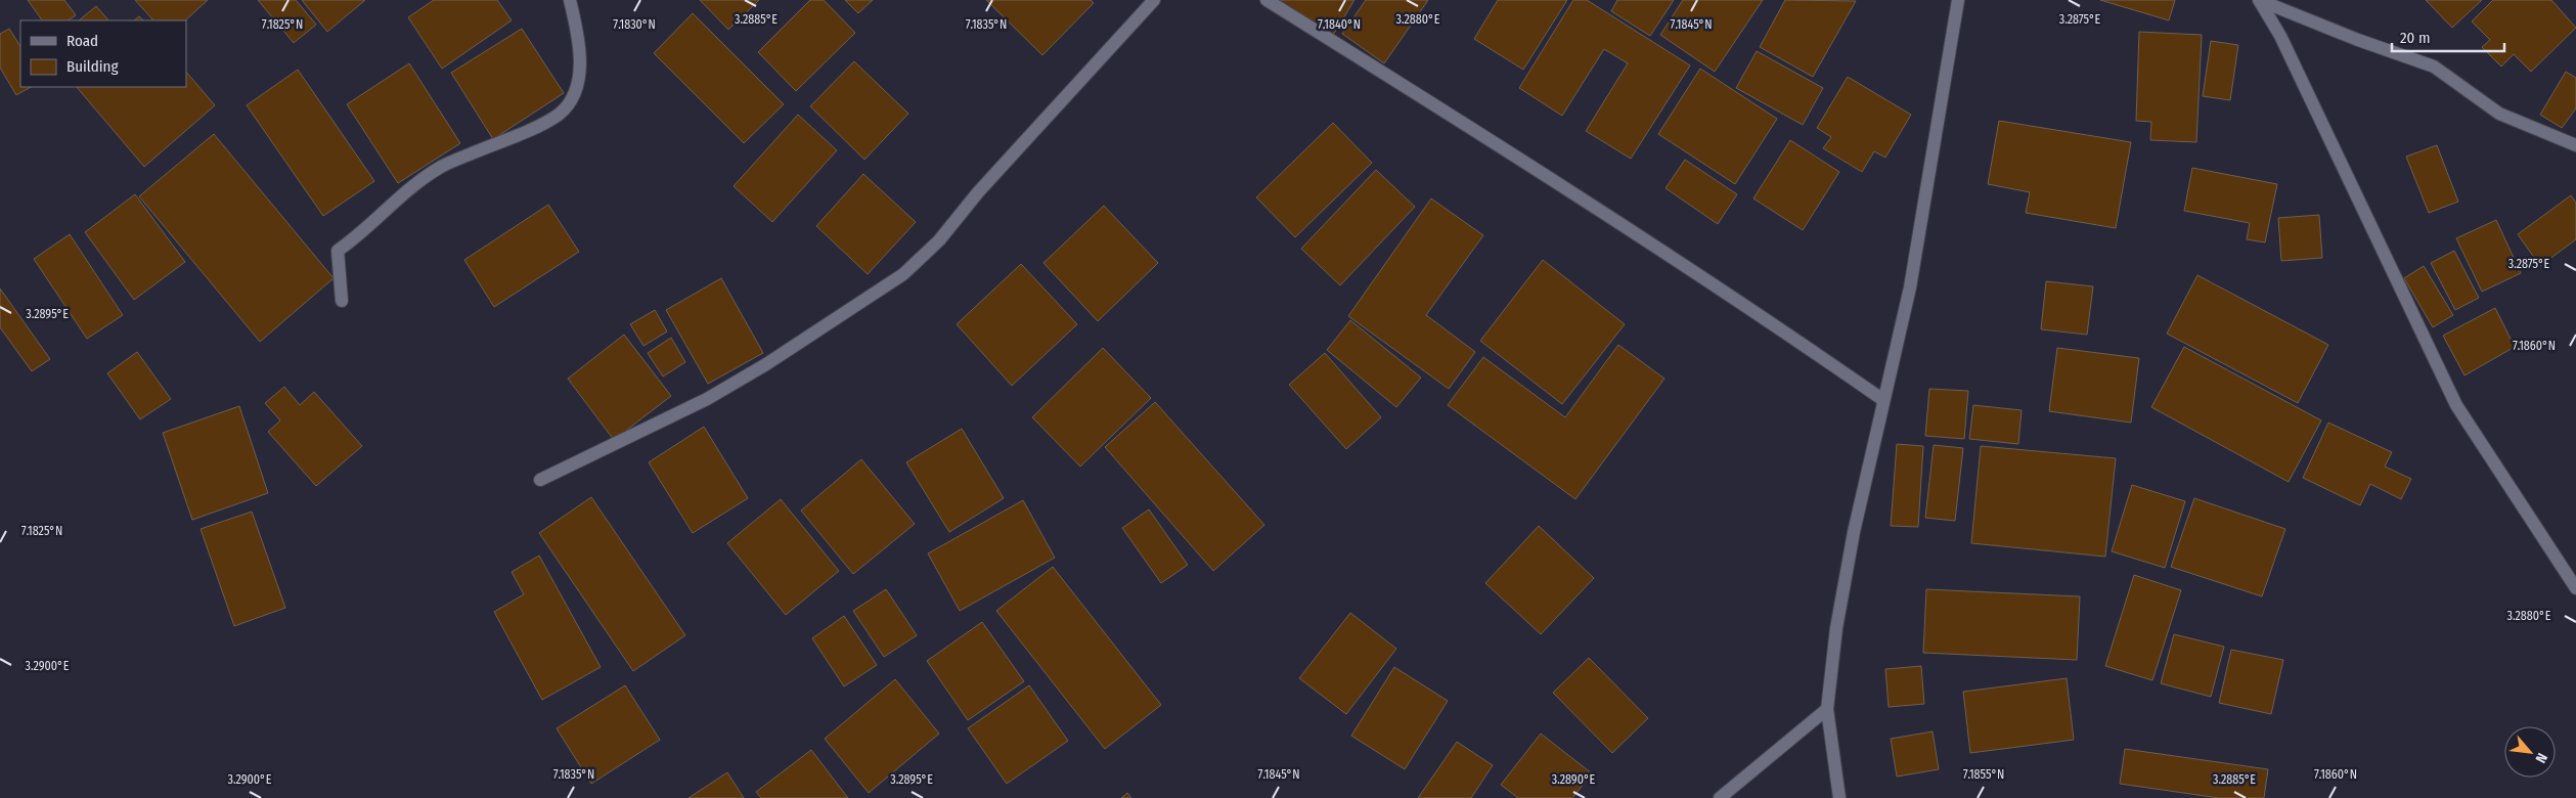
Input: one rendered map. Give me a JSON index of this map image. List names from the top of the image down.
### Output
{
  "legend": ["Road", "Building"],
  "scale_bar": "20 m",
  "north": "bottom right",
  "coordinates": [
    "3.2875°E",
    "3.2885°E",
    "3.2880°E",
    "7.1825°N",
    "7.1830°N",
    "7.1835°N",
    "7.1840°N",
    "7.1845°N",
    "3.2895°E",
    "7.1860°N",
    "3.2900°E",
    "7.1855°N",
    "3.2890°E"
  ]
}
